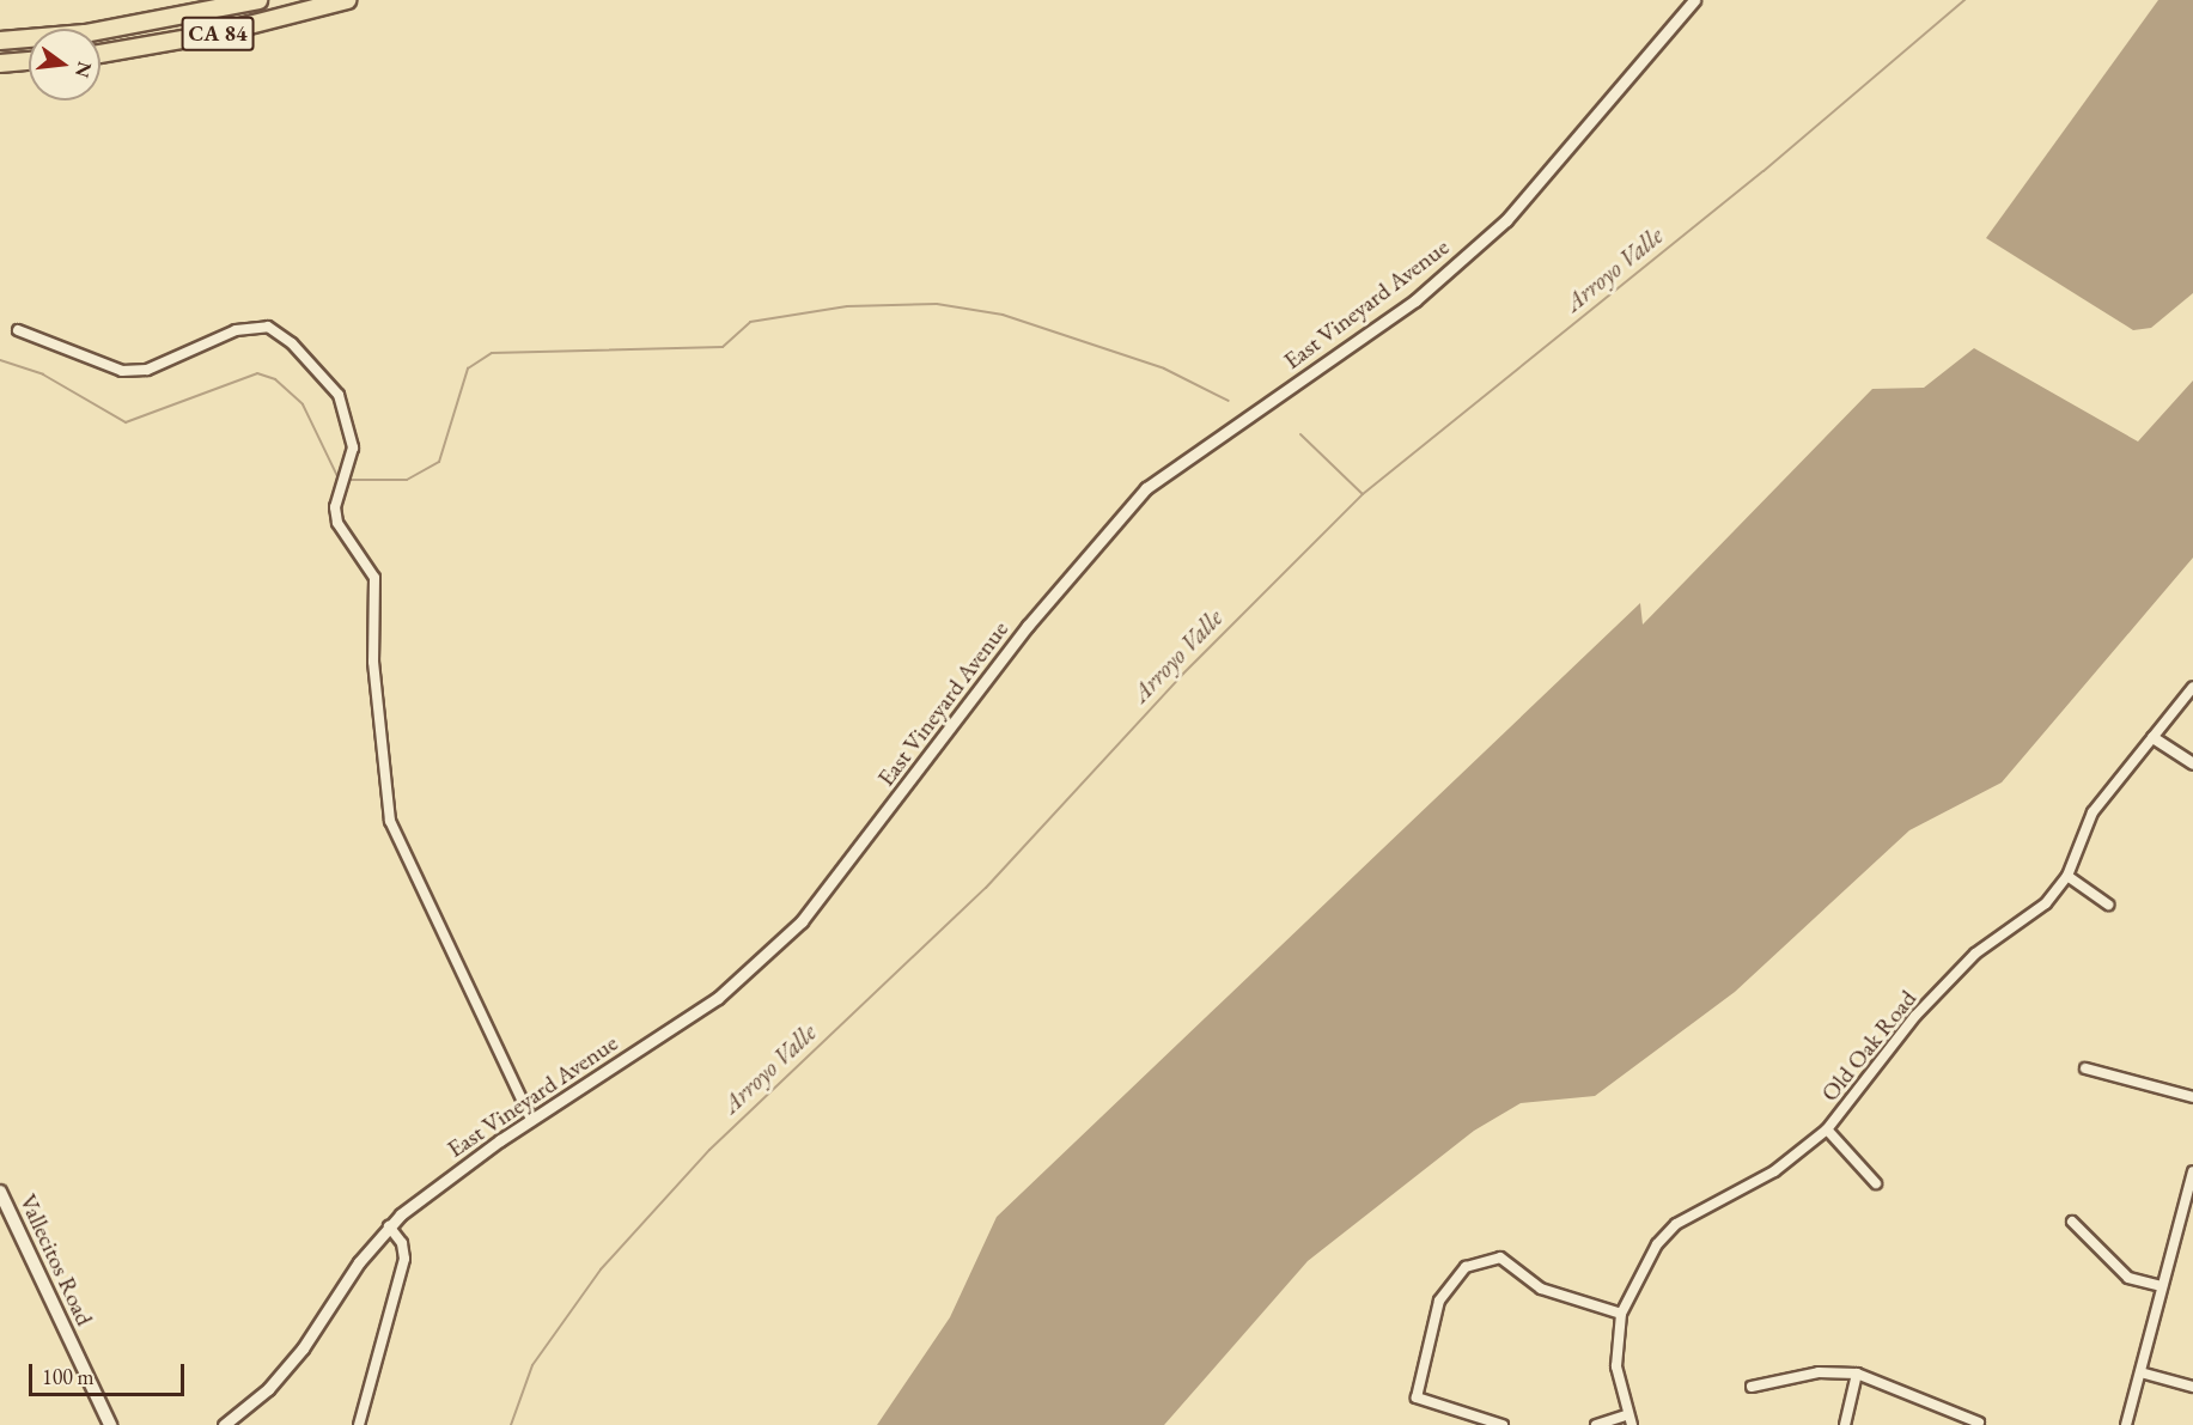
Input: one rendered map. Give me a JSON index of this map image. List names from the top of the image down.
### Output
{
  "streets": {
    "highway": ["CA 84"],
    "main road": ["Vallecitos Road"],
    "street": ["East Vineyard Avenue", "Old Oak Road"]
  },
  "water": ["Arroyo Valle"],
  "scale_bar": "100 m",
  "north": "right"
}
